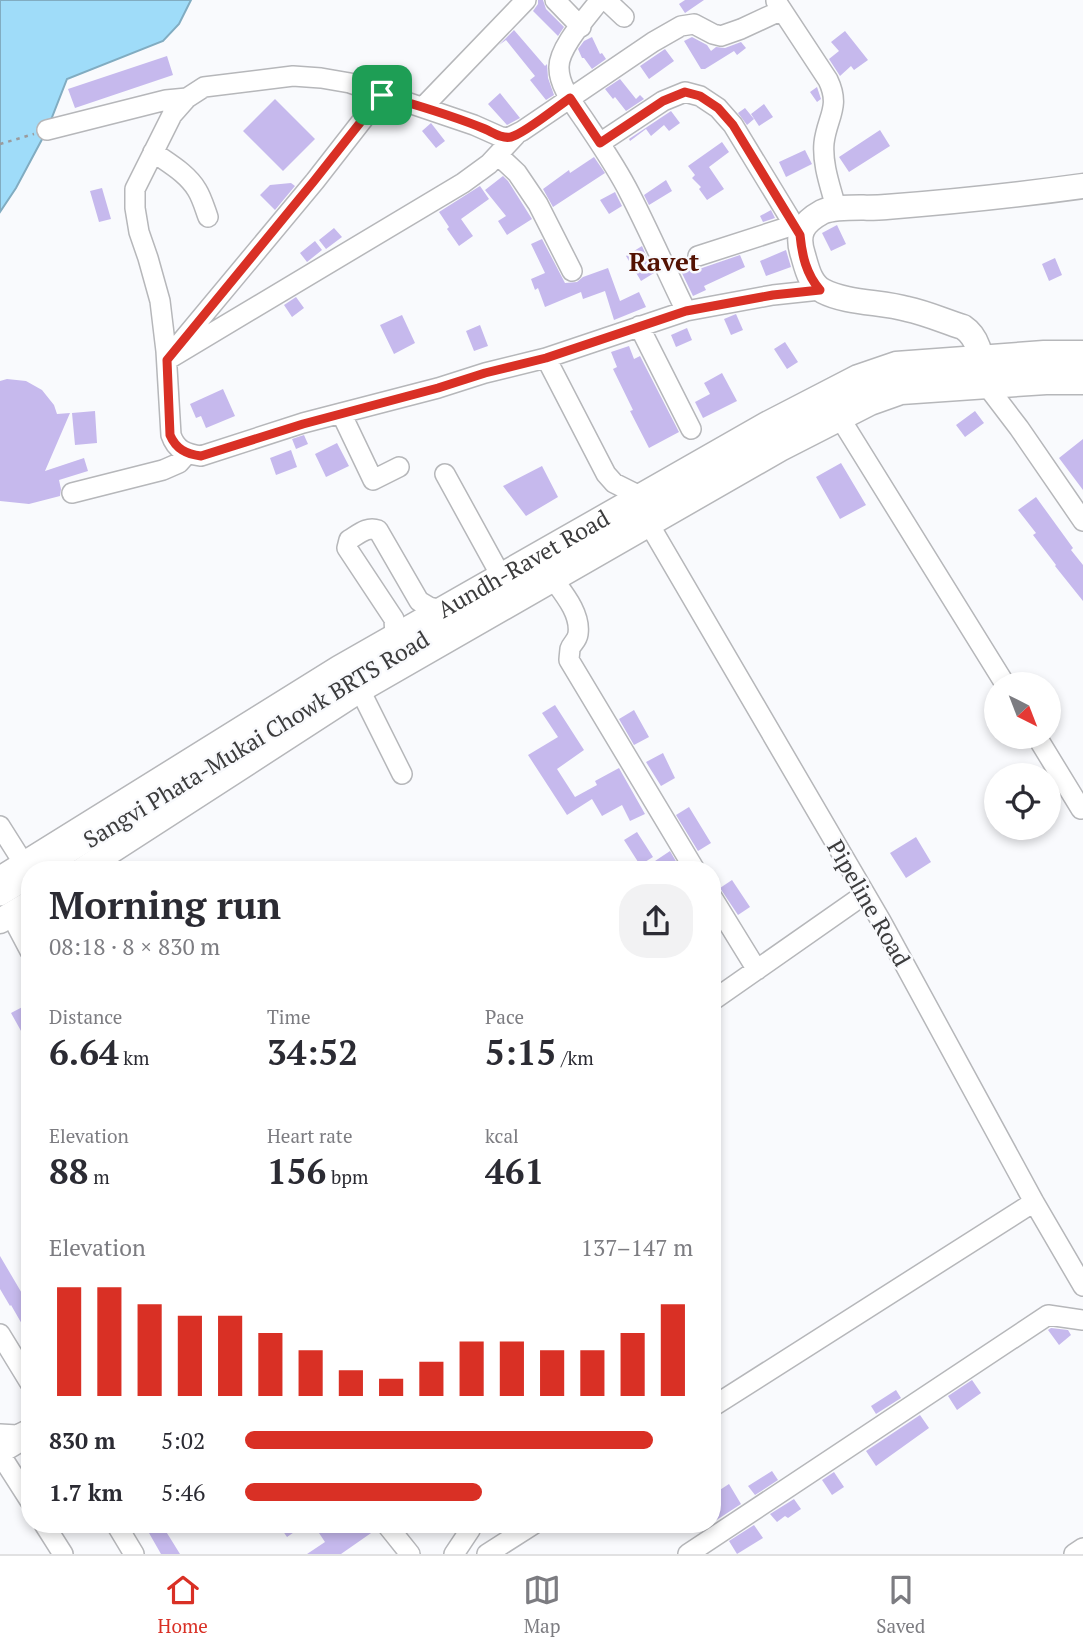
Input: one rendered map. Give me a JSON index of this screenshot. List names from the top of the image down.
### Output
{
  "streets": {
    "main road": ["Aundh-Ravet Road"],
    "street": ["Sangvi Phata-Mukai Chowk BRTS Road", "Pipeline Road"]
  },
  "crossings": [
    ["Aundh-Ravet Road", "Sangvi Phata-Mukai Chowk BRTS Road"],
    ["Aundh-Ravet Road", "Pipeline Road"]
  ],
  "districts": ["Ravet"],
  "north": "bottom right",
  "page": {
    "heading": ["Morning run", "08:18 · 8 × 830 m"],
    "stats": [
      ["Distance", "6.64 km"],
      ["Time", "34:52"],
      ["Pace", "5:15 /km"],
      ["Elevation", "88 m"],
      ["Heart rate", "156 bpm"],
      ["kcal", "461"]
    ],
    "chart": ["Elevation", "137–147 m"],
    "list": [
      {
        "name": "830 m",
        "note": "5:02"
      },
      {
        "name": "1.7 km",
        "note": "5:46"
      }
    ],
    "tabs": ["Home", "Map", "Saved"]
  }
}
